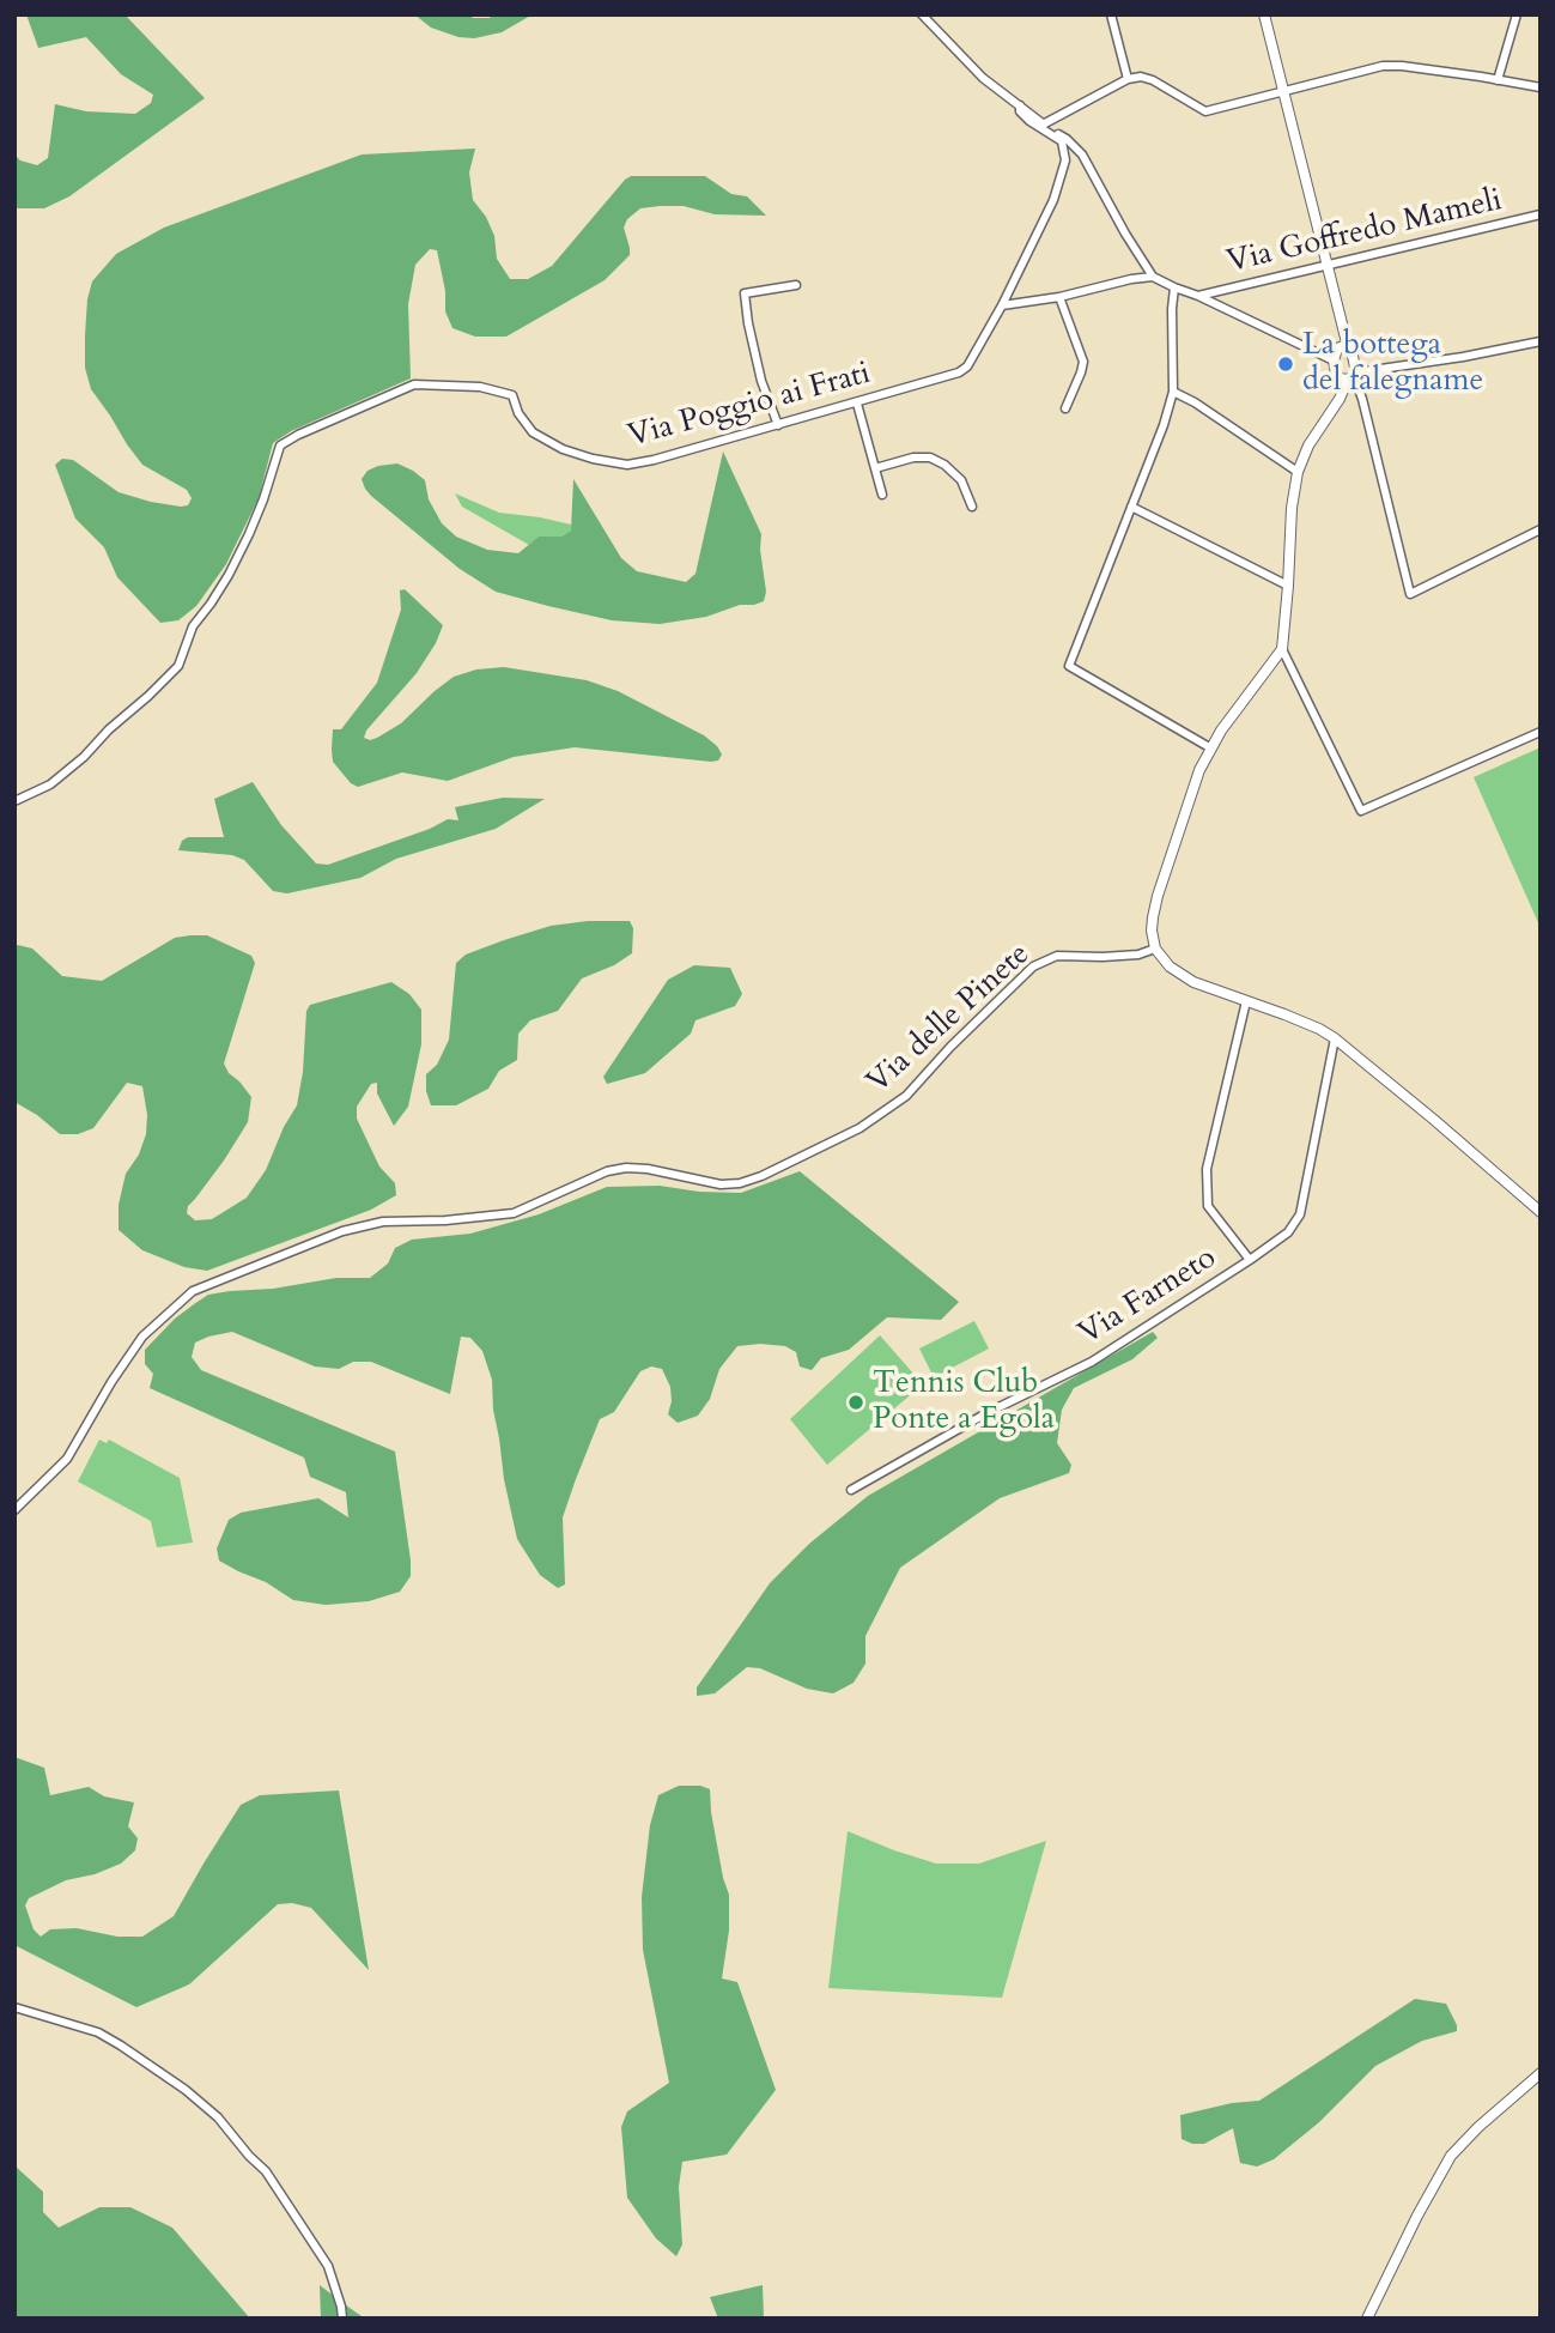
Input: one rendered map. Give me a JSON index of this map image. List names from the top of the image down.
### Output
{
  "streets": {
    "street": [
      "Via Goffredo Mameli",
      "Via Poggio ai Frati",
      "Via delle Pinete",
      "Via Farneto"
    ]
  },
  "places": ["La bottega del falegname", "Tennis Club Ponte a Egola"]
}
